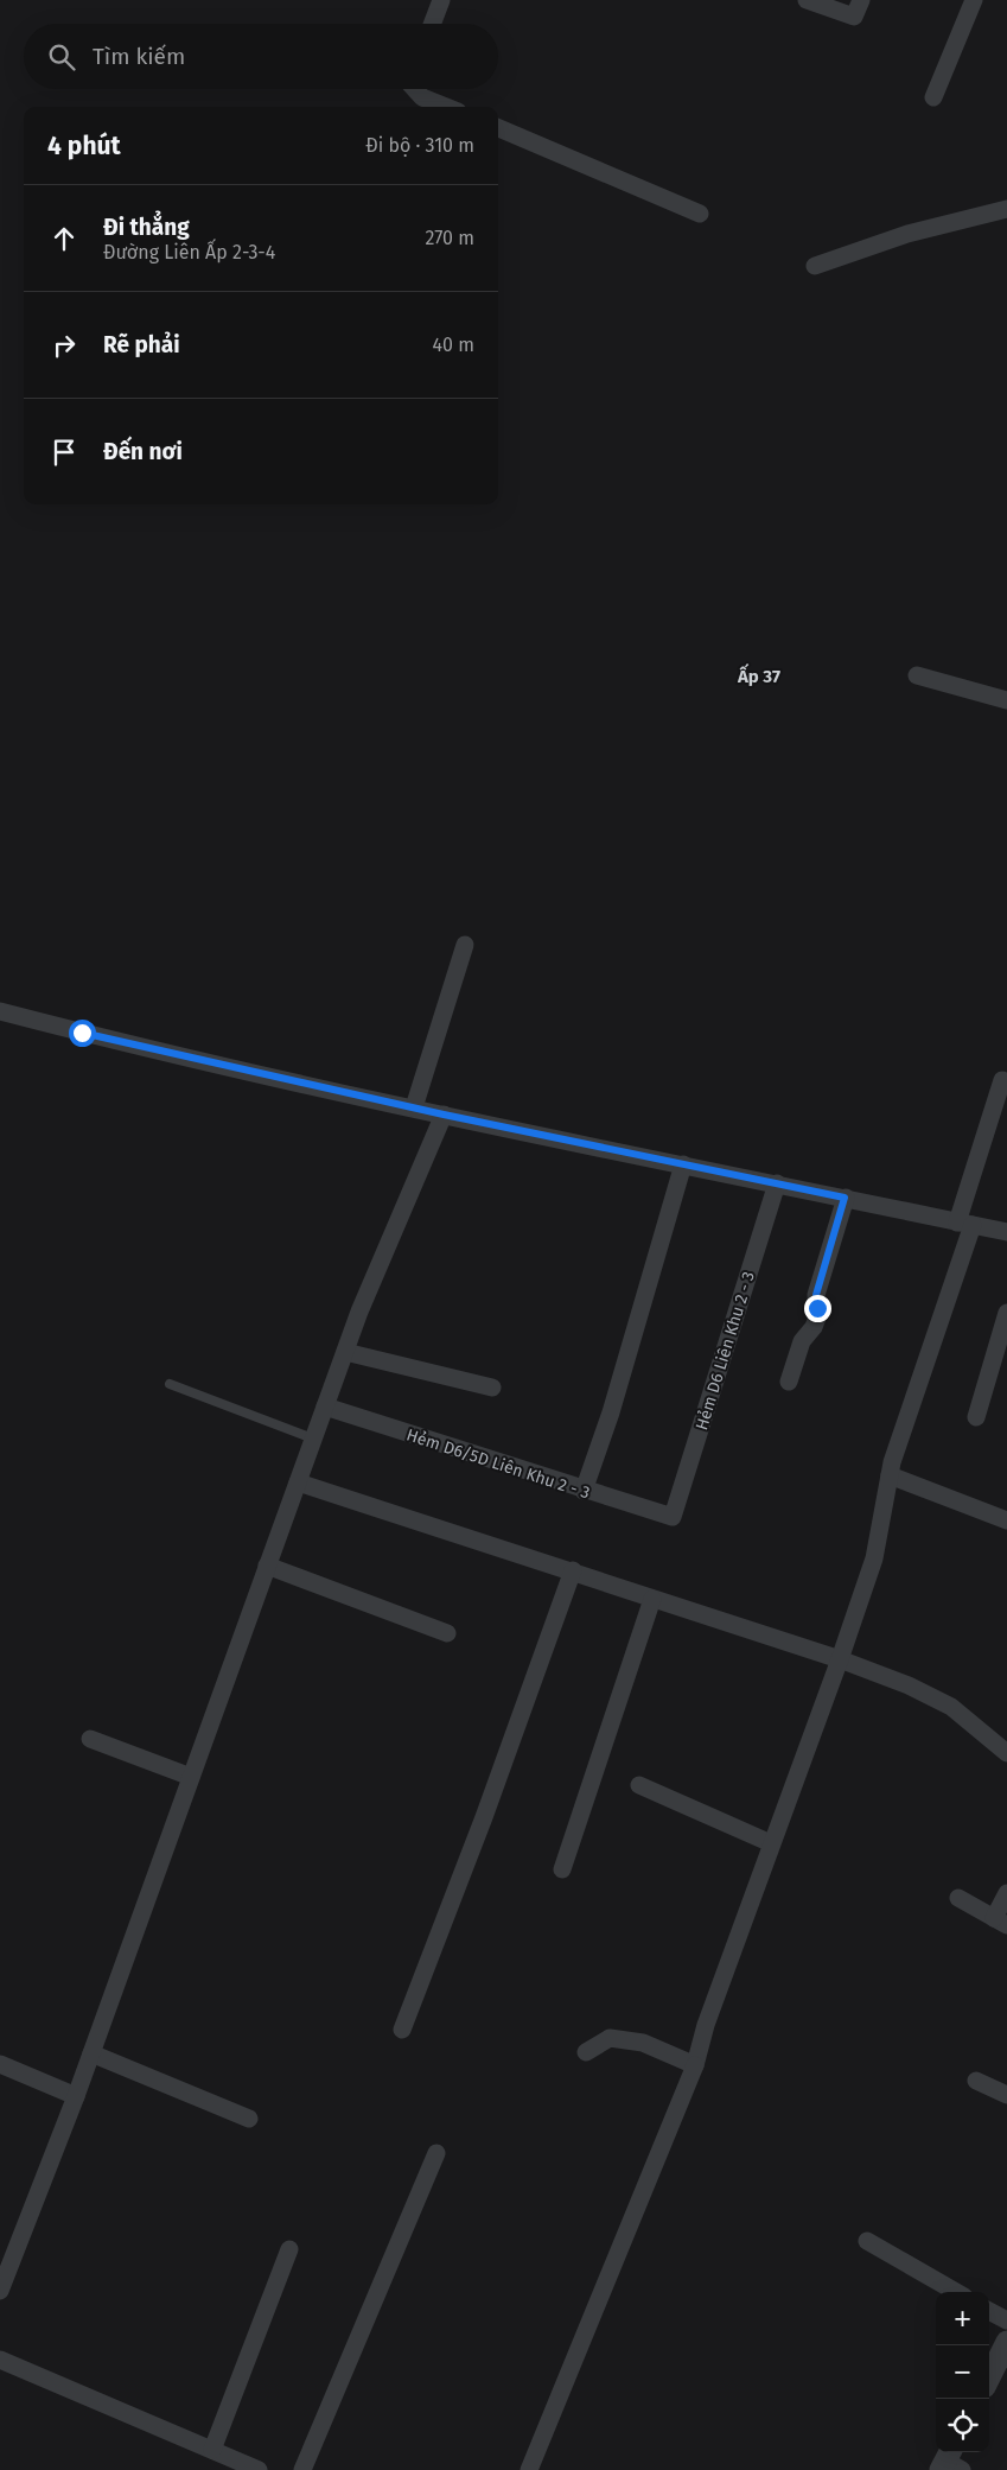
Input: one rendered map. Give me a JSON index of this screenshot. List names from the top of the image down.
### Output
{
  "streets": {
    "street": ["Hẻm D6 Liên Khu 2 - 3", "Hẻm D6/5D Liên Khu 2 - 3"]
  },
  "crossings": [
    ["Hẻm D6 Liên Khu 2 - 3", "Hẻm D6/5D Liên Khu 2 - 3"]
  ],
  "districts": ["Ấp 37"],
  "page": {
    "search": "Tìm kiếm",
    "heading": ["4 phút", "Đi bộ · 310 m"],
    "list": [
      ["Đi thẳng", "Đường Liên Ấp 2-3-4", "270 m"],
      ["Rẽ phải", "40 m"],
      "Đến nơi"
    ],
    "map_buttons": ["+", "−"]
  }
}
